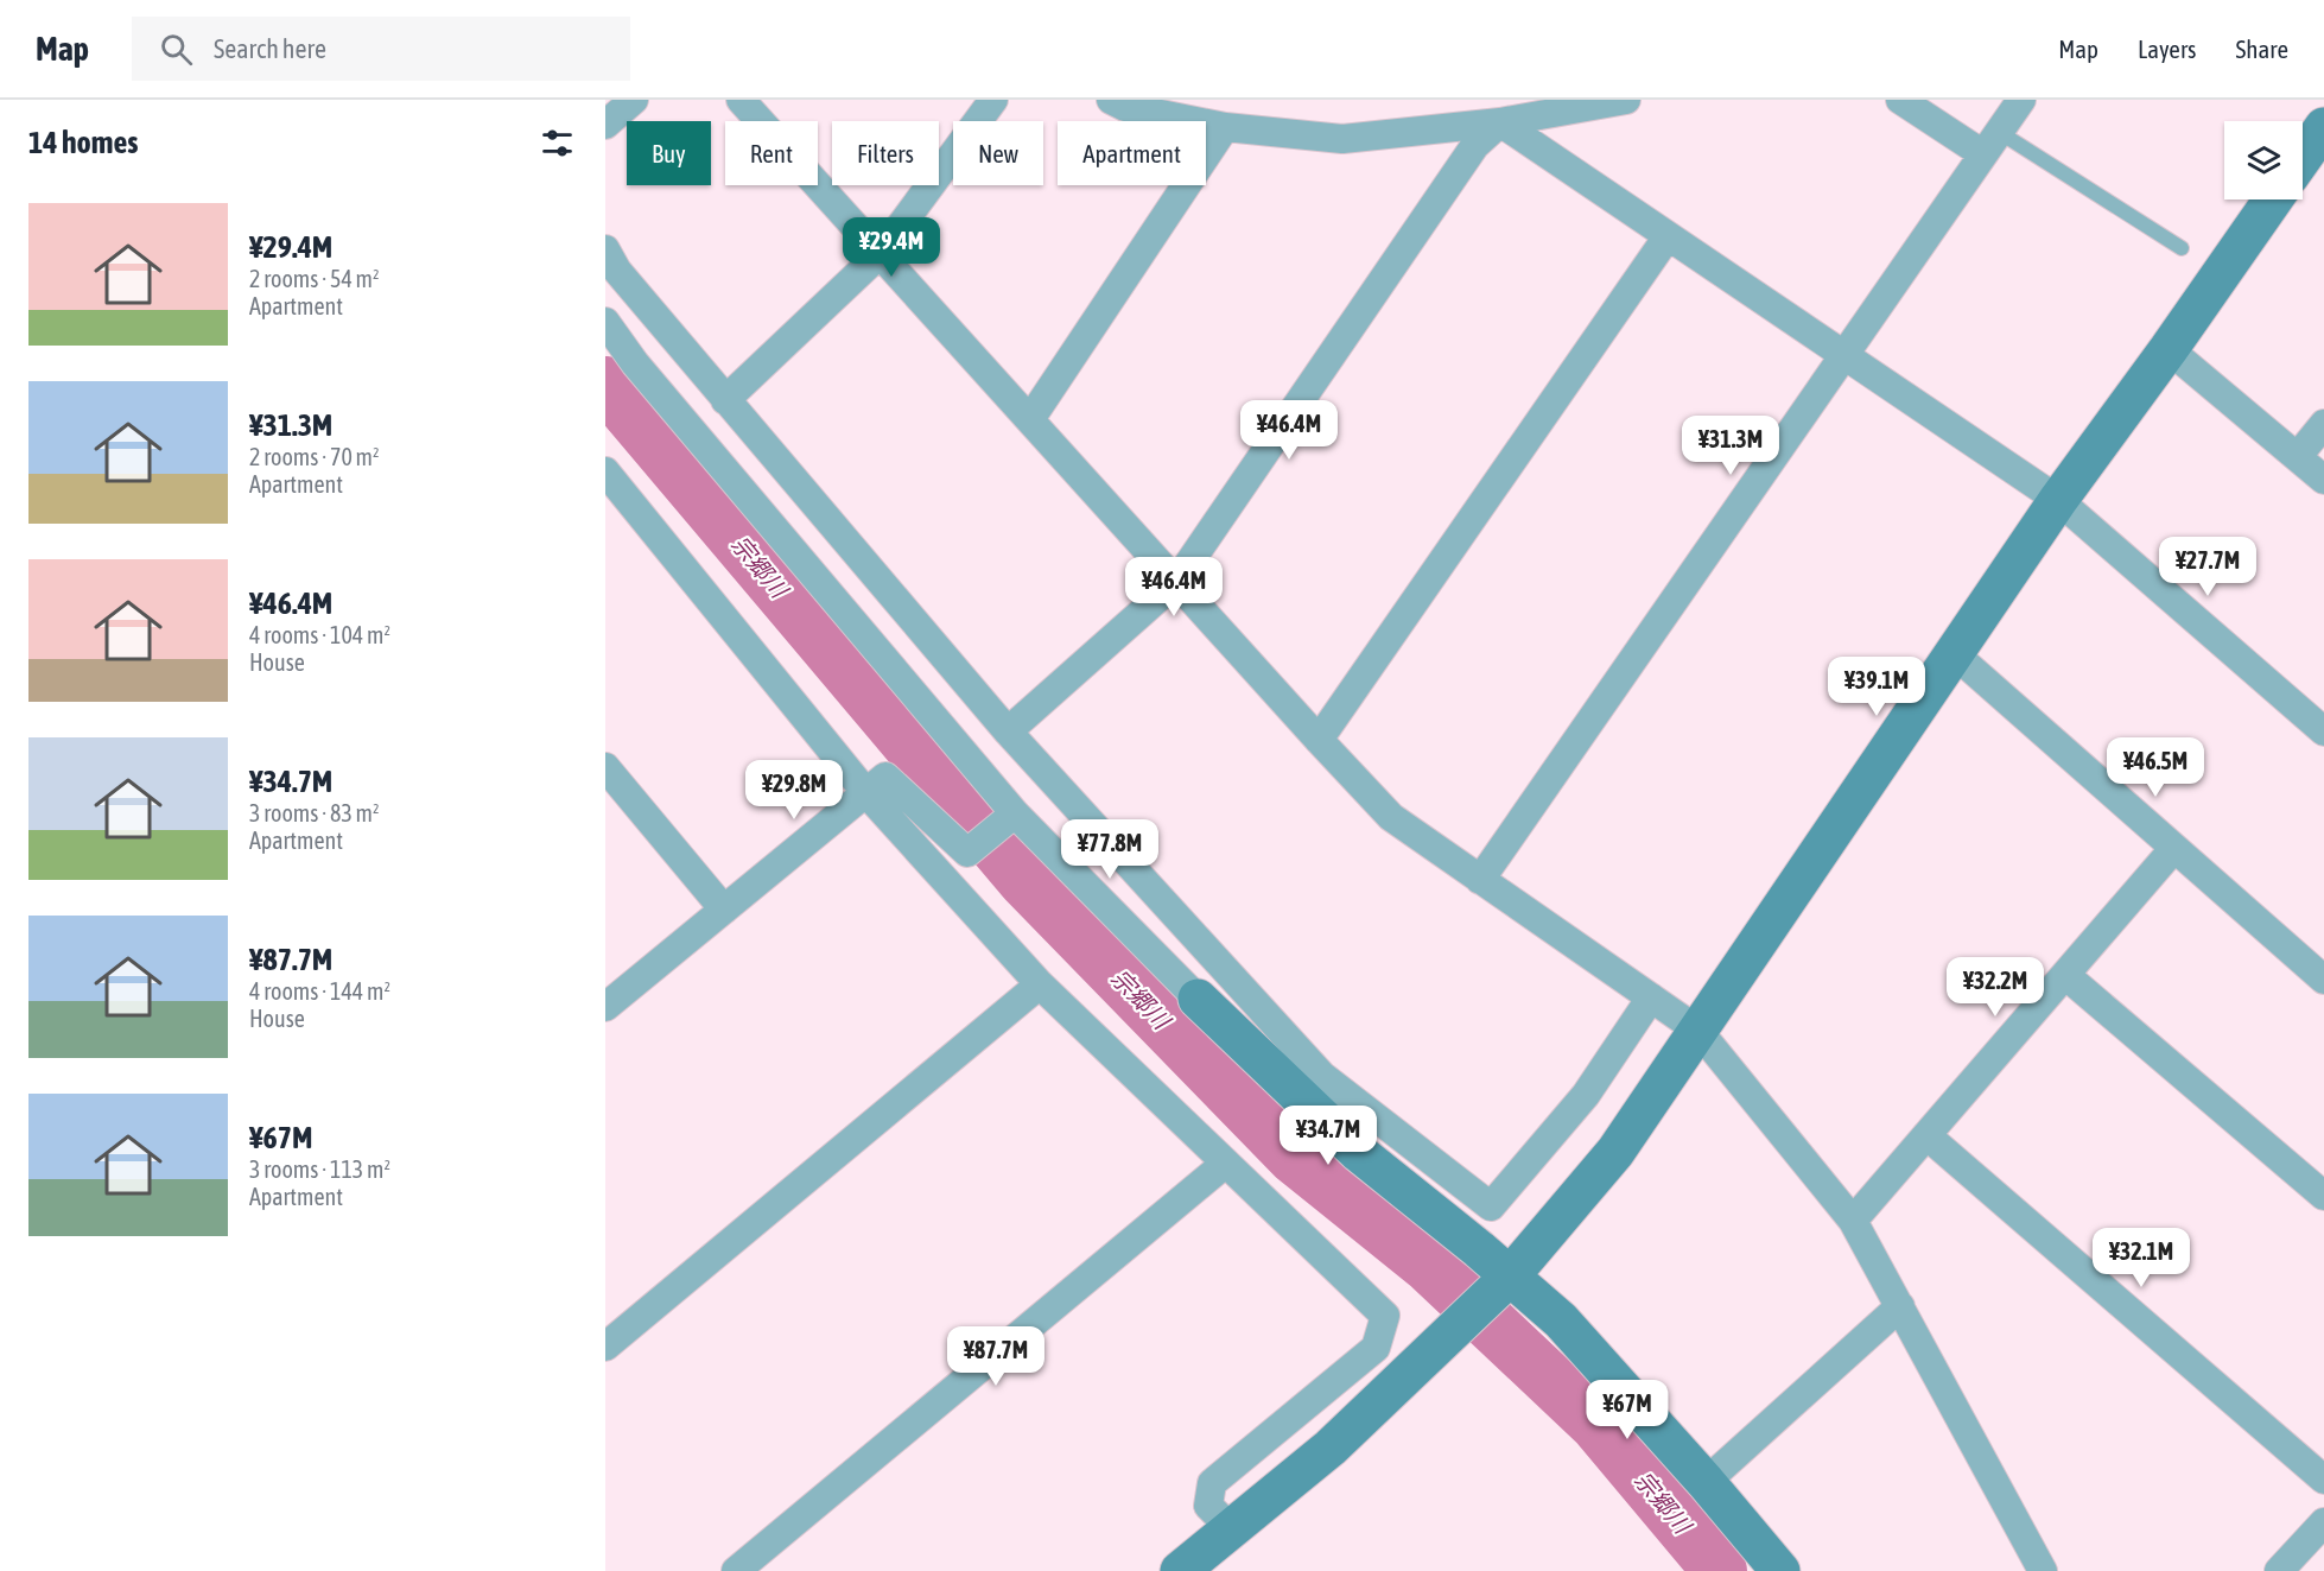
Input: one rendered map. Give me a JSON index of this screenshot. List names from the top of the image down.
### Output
{
  "water": ["宗郷川"],
  "page": {
    "header": "Map",
    "search": "Search here",
    "nav": ["Map", "Layers", "Share"],
    "heading": "14 homes",
    "chip": [
      "Buy",
      "Rent",
      "Filters",
      "New",
      "Apartment"
    ],
    "list": [
      {
        "name": "¥29.4M",
        "note": "2 rooms · 54 m² · Apartment"
      },
      {
        "name": "¥31.3M",
        "note": "2 rooms · 70 m² · Apartment"
      },
      {
        "name": "¥46.4M",
        "note": "4 rooms · 104 m² · House"
      },
      {
        "name": "¥34.7M",
        "note": "3 rooms · 83 m² · Apartment"
      },
      {
        "name": "¥87.7M",
        "note": "4 rooms · 144 m² · House"
      },
      {
        "name": "¥67M",
        "note": "3 rooms · 113 m² · Apartment"
      }
    ],
    "price": [
      "¥29.4M",
      "¥46.4M",
      "¥31.3M",
      "¥27.7M",
      "¥46.4M",
      "¥39.1M",
      "¥46.5M",
      "¥29.8M",
      "¥77.8M",
      "¥32.2M",
      "¥34.7M",
      "¥32.1M",
      "¥87.7M",
      "¥67M"
    ]
  }
}
